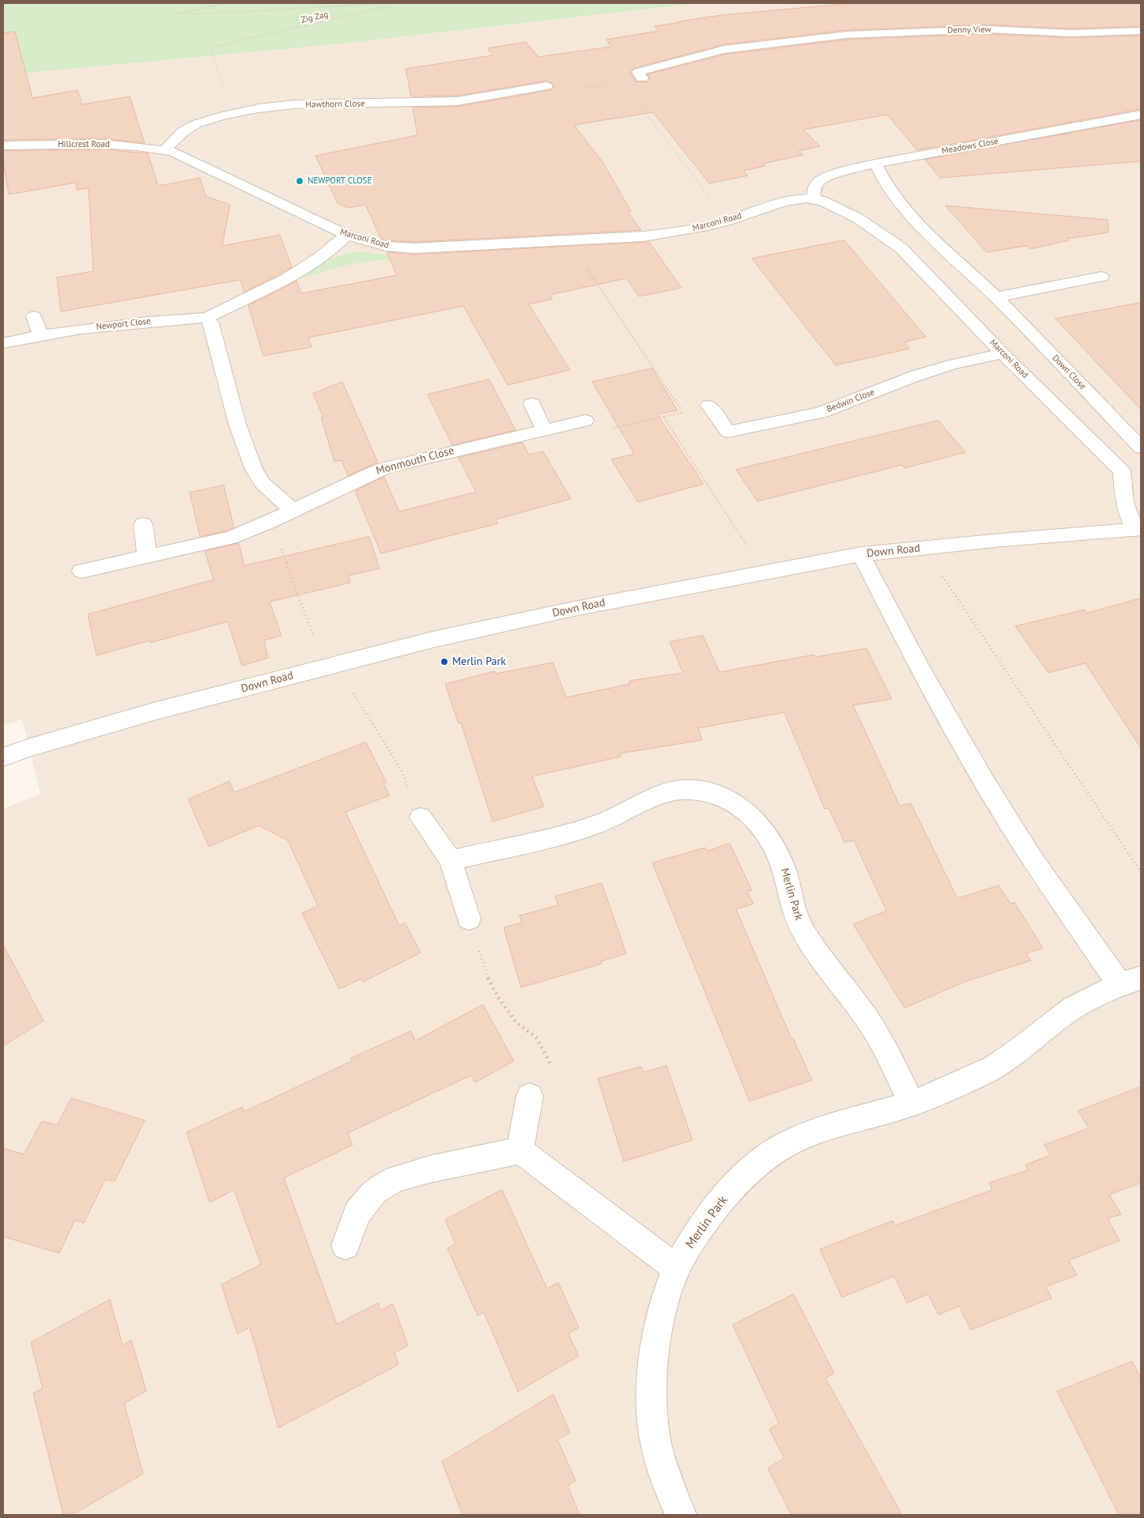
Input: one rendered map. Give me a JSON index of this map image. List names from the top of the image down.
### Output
{
  "streets": {
    "street": [
      "Denny View",
      "Hawthorn Close",
      "Hillcrest Road",
      "Meadows Close",
      "Marconi Road",
      "Newport Close",
      "Down Close",
      "Bedwin Close",
      "Monmouth Close",
      "Down Road",
      "Merlin Park"
    ],
    "path": ["Zig Zag"]
  },
  "crossings": [
    ["Zig Zag", "Hawthorn Close"],
    ["Hawthorn Close", "Hillcrest Road"],
    ["Hawthorn Close", "Marconi Road"],
    ["Hillcrest Road", "Marconi Road"],
    ["Meadows Close", "Marconi Road"],
    ["Meadows Close", "Down Close"],
    ["Marconi Road", "Newport Close"],
    ["Marconi Road", "Bedwin Close"],
    ["Marconi Road", "Down Road"],
    ["Down Road", "Merlin Park"]
  ],
  "places": ["NEWPORT CLOSE", "Merlin Park"]
}
